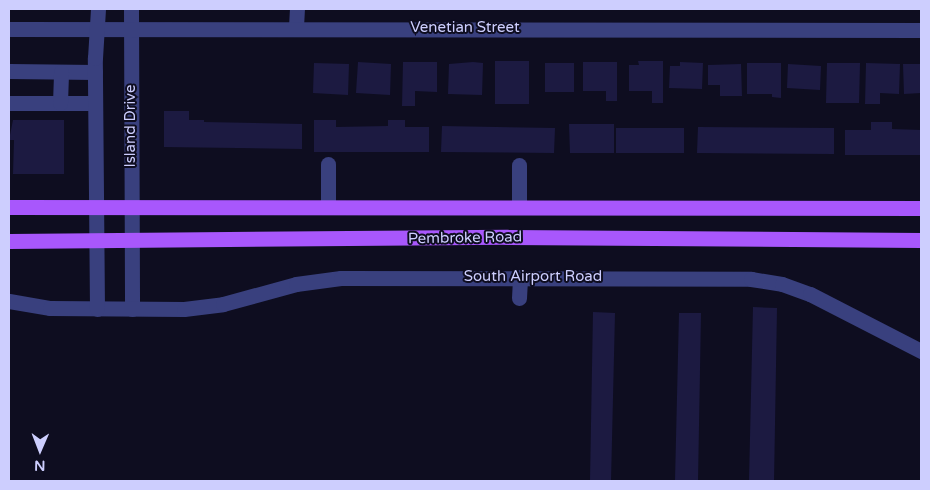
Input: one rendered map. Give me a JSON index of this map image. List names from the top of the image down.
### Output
{
  "streets": {
    "main road": ["Pembroke Road"],
    "street": ["Venetian Street", "Island Drive", "South Airport Road"]
  },
  "crossings": [
    ["Venetian Street", "Island Drive"],
    ["Island Drive", "Pembroke Road"]
  ],
  "north": "bottom"
}
